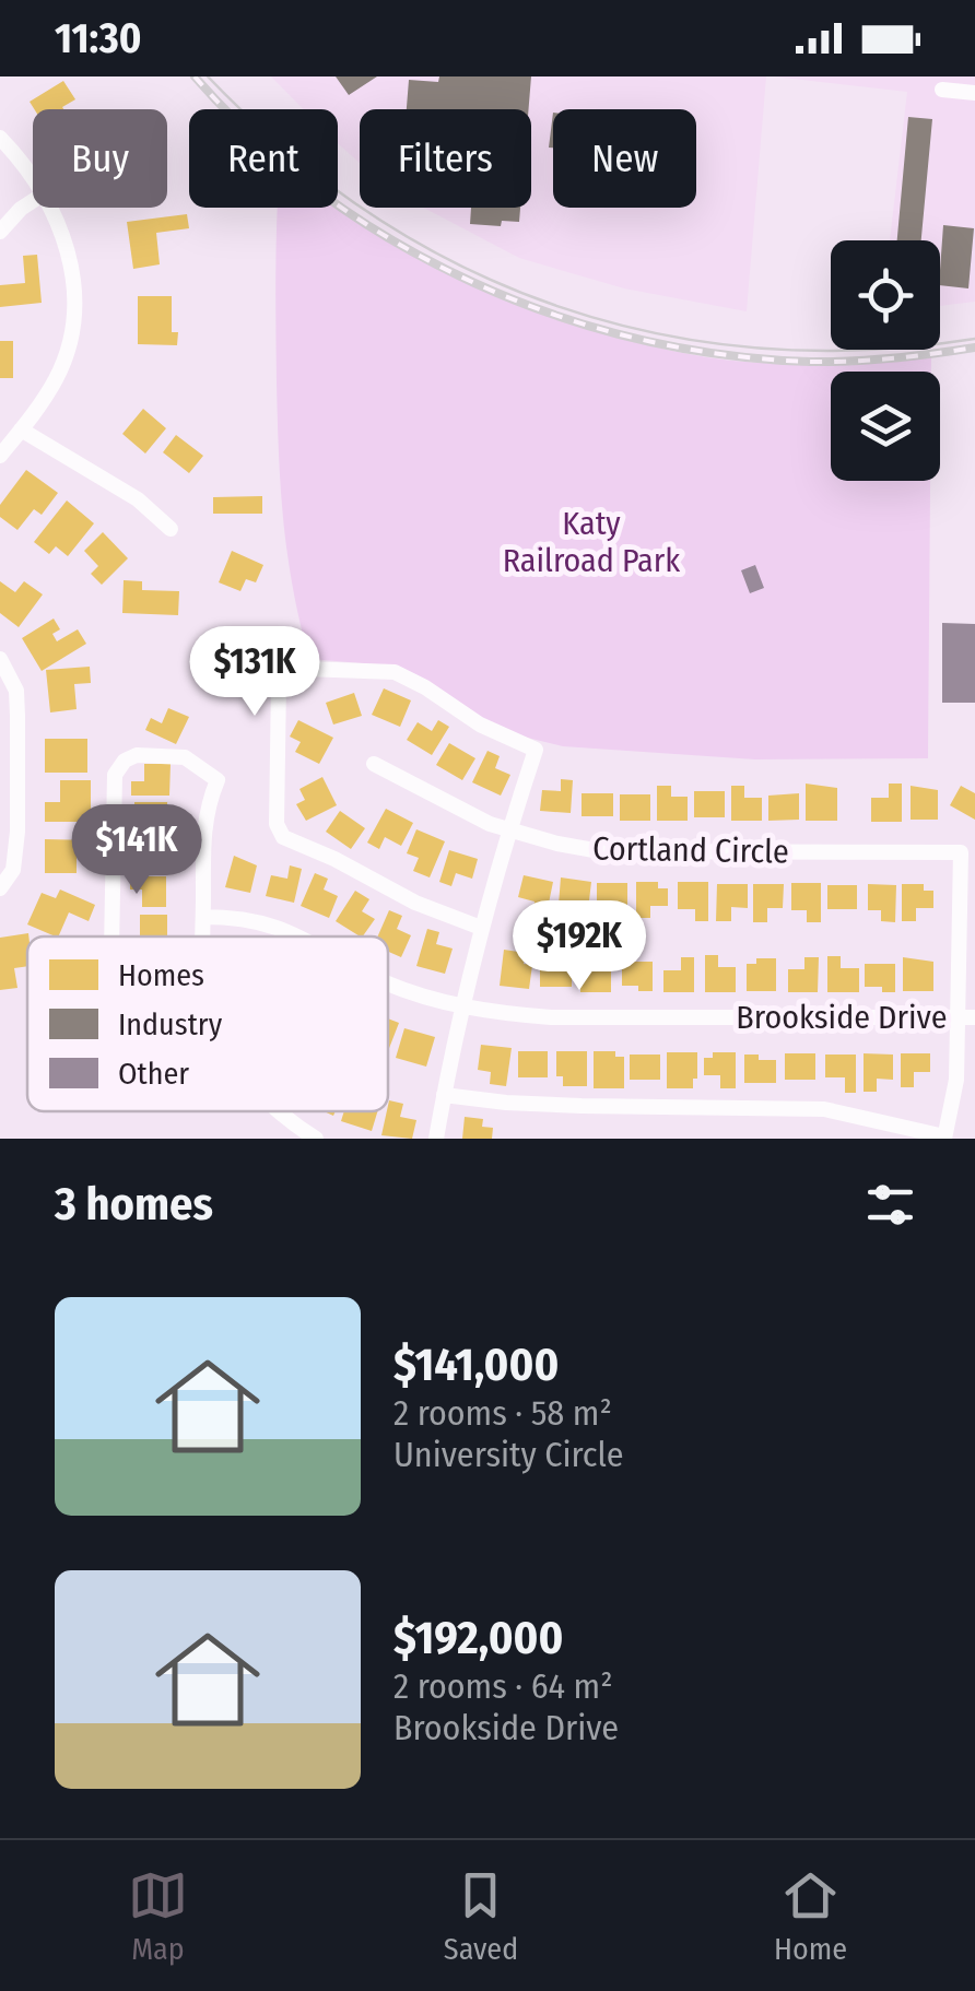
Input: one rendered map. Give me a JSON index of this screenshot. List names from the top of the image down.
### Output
{
  "streets": {
    "street": ["Cortland Circle", "Brookside Drive"]
  },
  "crossings": [
    ["Cortland Circle", "Brookside Drive"]
  ],
  "parks": ["Katy Railroad Park"],
  "legend": ["Homes", "Industry", "Other"],
  "page": {
    "status": "11:30",
    "chip": [
      "Buy",
      "Rent",
      "Filters",
      "New"
    ],
    "price": ["$131K", "$141K", "$192K"],
    "heading": "3 homes",
    "list": [
      {
        "name": "$141,000",
        "note": "2 rooms · 58 m² · University Circle"
      },
      {
        "name": "$192,000",
        "note": "2 rooms · 64 m² · Brookside Drive"
      }
    ],
    "tabs": ["Map", "Saved", "Home"]
  }
}
